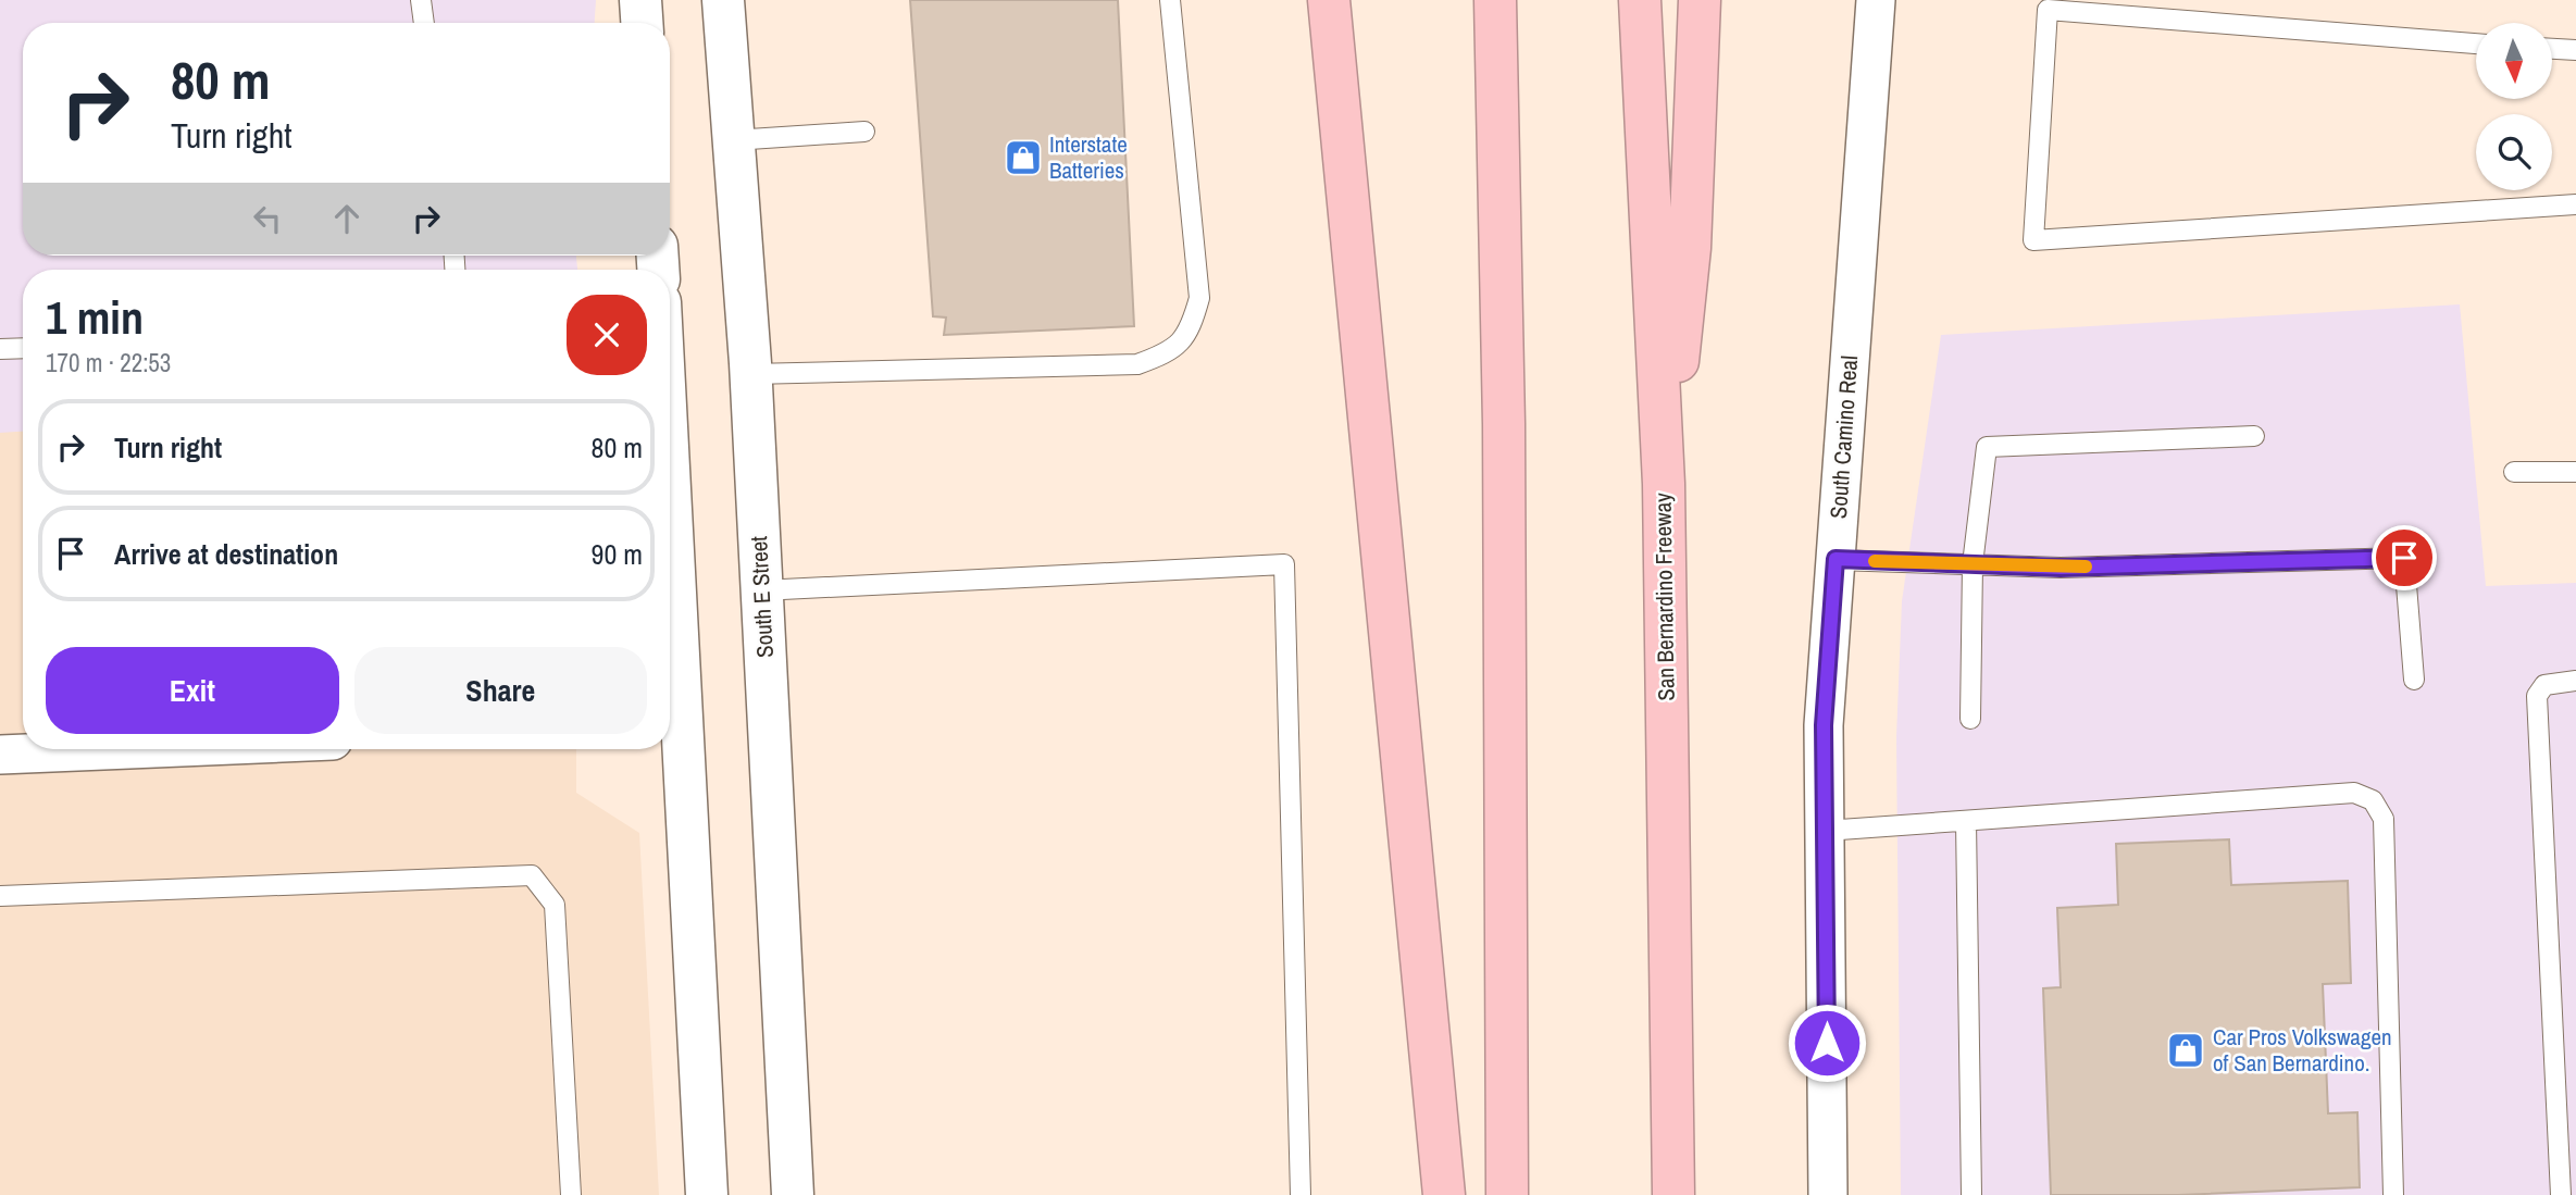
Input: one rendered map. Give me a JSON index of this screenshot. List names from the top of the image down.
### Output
{
  "streets": {
    "highway": ["San Bernardino Freeway"],
    "main road": ["South E Street"],
    "street": ["South Camino Real"]
  },
  "places": {
    "shop": ["Interstate Batteries", "Car Pros Volkswagen of San Bernardino."]
  },
  "north": "bottom",
  "page": {
    "turn": ["80 m", "Turn right"],
    "heading": ["1 min", "170 m · 22:53"],
    "list": [
      {
        "name": "Turn right",
        "value": "80 m"
      },
      {
        "name": "Arrive at destination",
        "value": "90 m"
      }
    ],
    "buttons": ["Exit", "Share"]
  }
}
